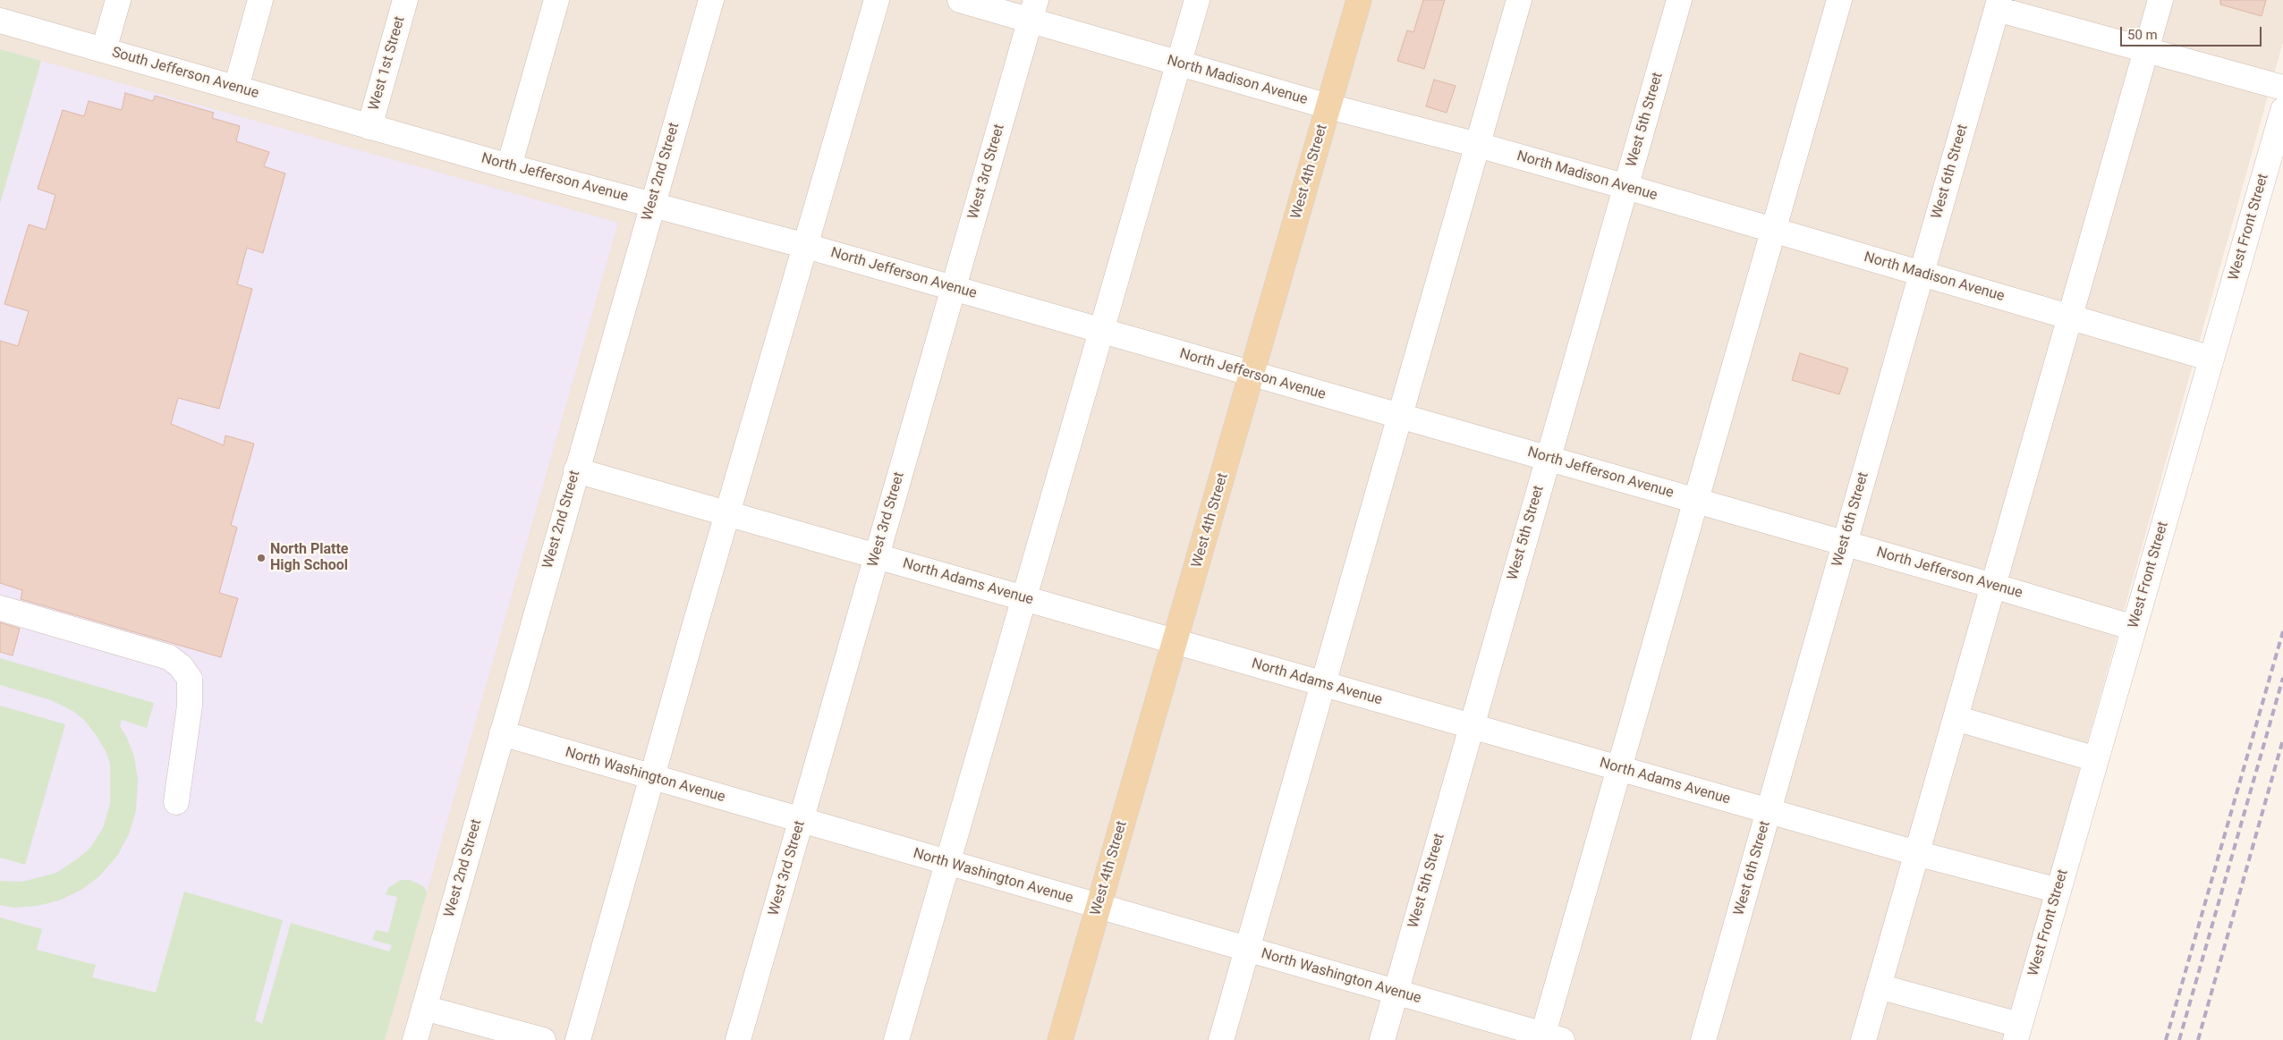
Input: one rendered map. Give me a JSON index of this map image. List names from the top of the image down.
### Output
{
  "streets": {
    "main road": ["West 4th Street"],
    "street": [
      "West 1st Street",
      "South Jefferson Avenue",
      "North Madison Avenue",
      "West 5th Street",
      "West 2nd Street",
      "West 3rd Street",
      "West 6th Street",
      "North Jefferson Avenue",
      "West Front Street",
      "North Adams Avenue",
      "North Washington Avenue"
    ]
  },
  "crossings": [
    ["West 1st Street", "South Jefferson Avenue"],
    ["West 1st Street", "North Jefferson Avenue"],
    ["South Jefferson Avenue", "North Jefferson Avenue"],
    ["North Madison Avenue", "West 5th Street"],
    ["North Madison Avenue", "West 3rd Street"],
    ["North Madison Avenue", "West 4th Street"],
    ["North Madison Avenue", "West 6th Street"],
    ["North Madison Avenue", "West Front Street"],
    ["West 5th Street", "North Jefferson Avenue"],
    ["West 5th Street", "North Adams Avenue"],
    ["West 5th Street", "North Washington Avenue"],
    ["West 2nd Street", "North Jefferson Avenue"],
    ["West 2nd Street", "North Adams Avenue"],
    ["West 2nd Street", "North Washington Avenue"],
    ["West 3rd Street", "North Jefferson Avenue"],
    ["West 3rd Street", "North Adams Avenue"],
    ["West 3rd Street", "North Washington Avenue"],
    ["West 4th Street", "North Jefferson Avenue"],
    ["West 4th Street", "North Adams Avenue"],
    ["West 4th Street", "North Washington Avenue"],
    ["West 6th Street", "North Jefferson Avenue"],
    ["West 6th Street", "North Adams Avenue"],
    ["North Jefferson Avenue", "West Front Street"],
    ["West Front Street", "North Adams Avenue"]
  ],
  "places": ["North Platte High School"],
  "scale_bar": "50 m"
}
